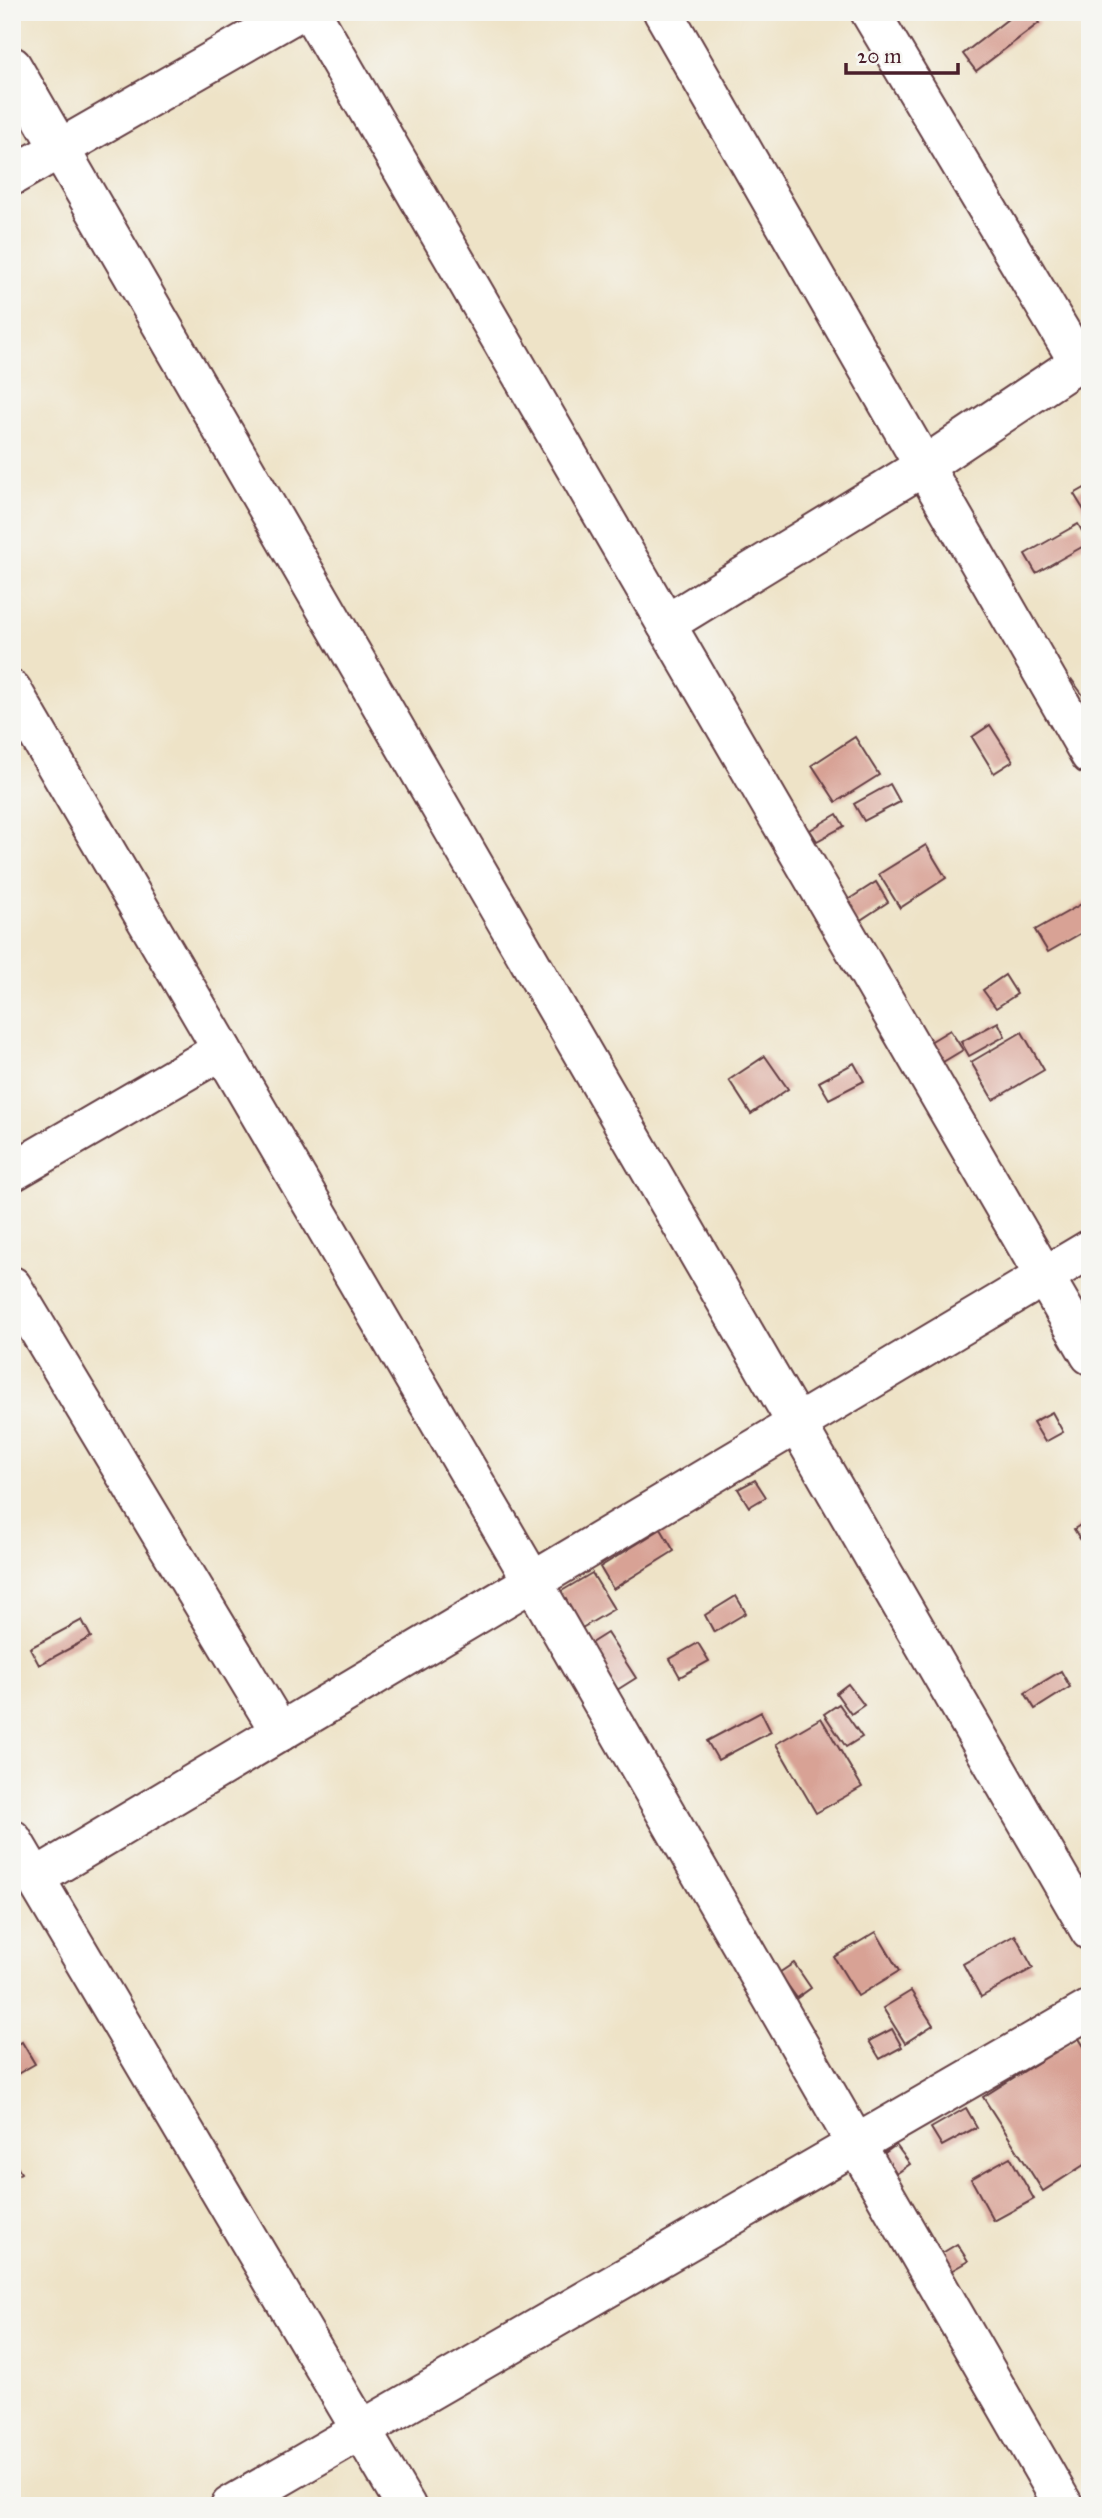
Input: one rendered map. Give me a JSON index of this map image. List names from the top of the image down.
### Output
{
  "scale_bar": "20 m"
}
